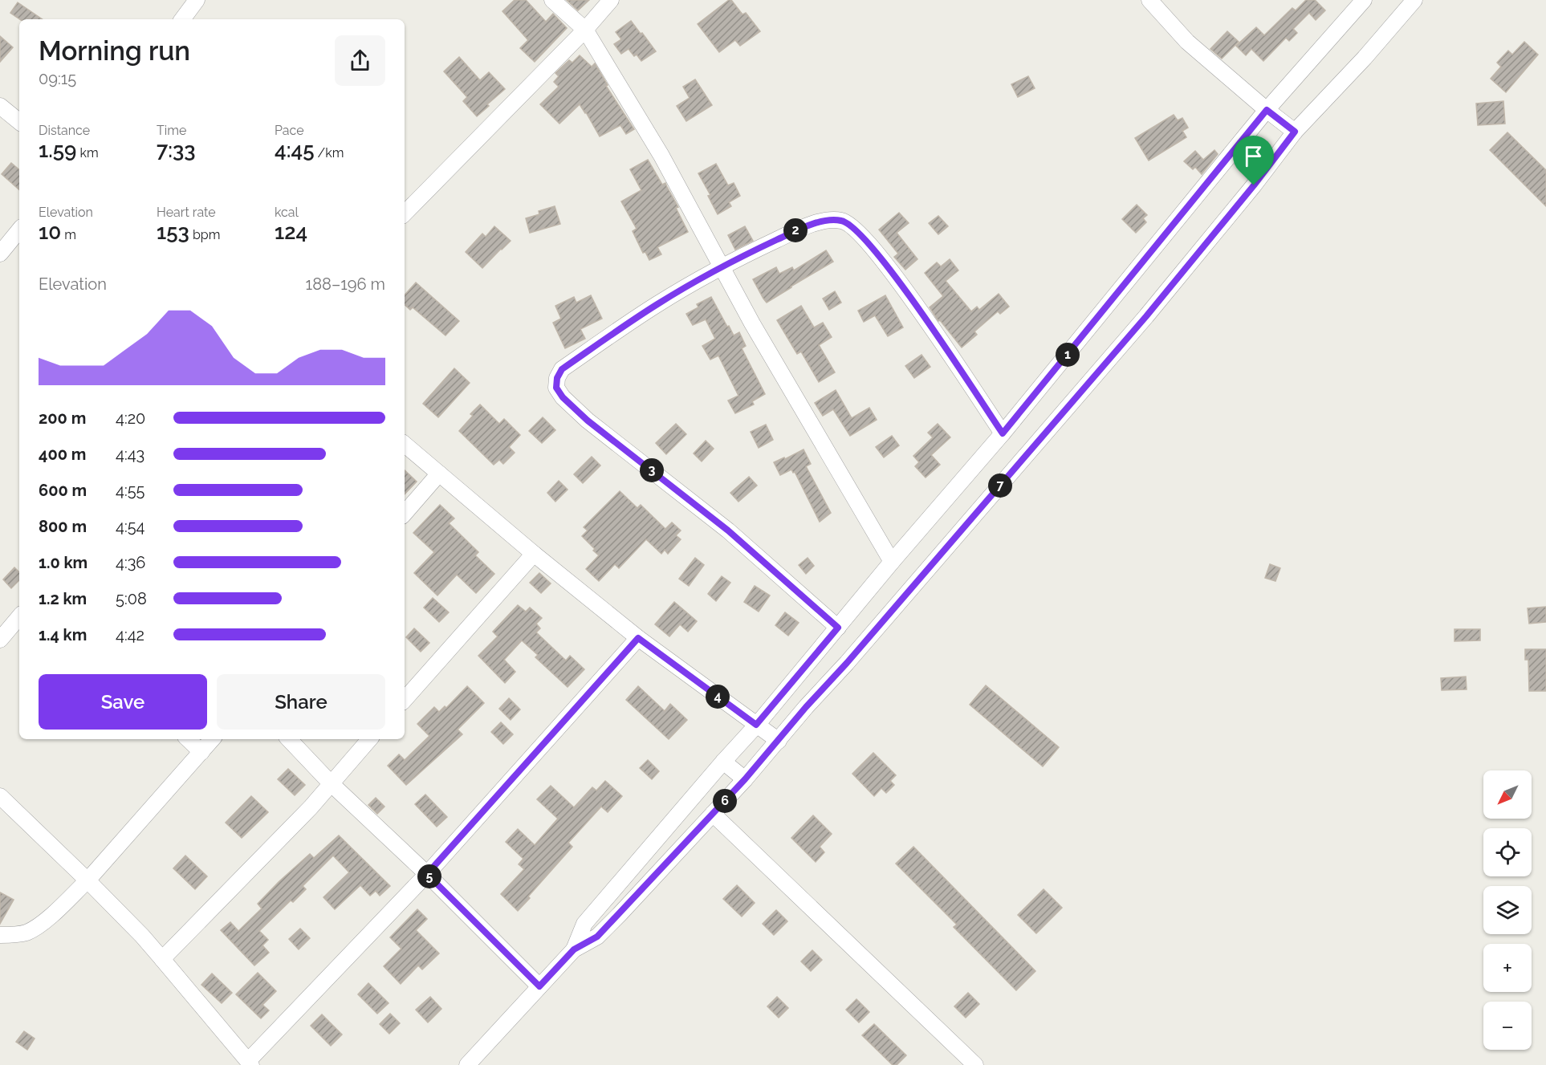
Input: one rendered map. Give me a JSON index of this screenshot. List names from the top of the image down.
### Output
{
  "north": "bottom left",
  "page": {
    "heading": ["Morning run", "09:15"],
    "stats": [
      ["Distance", "1.59 km"],
      ["Time", "7:33"],
      ["Pace", "4:45 /km"],
      ["Elevation", "10 m"],
      ["Heart rate", "153 bpm"],
      ["kcal", "124"]
    ],
    "pins": [
      "2",
      "1",
      "3",
      "7",
      "4",
      "6",
      "5"
    ],
    "chart": ["Elevation", "188–196 m"],
    "list": [
      {
        "name": "200 m",
        "note": "4:20"
      },
      {
        "name": "400 m",
        "note": "4:43"
      },
      {
        "name": "600 m",
        "note": "4:55"
      },
      {
        "name": "800 m",
        "note": "4:54"
      },
      {
        "name": "1.0 km",
        "note": "4:36"
      },
      {
        "name": "1.2 km",
        "note": "5:08"
      },
      {
        "name": "1.4 km",
        "note": "4:42"
      }
    ],
    "buttons": ["Save", "Share"],
    "map_buttons": ["+", "−"]
  }
}
